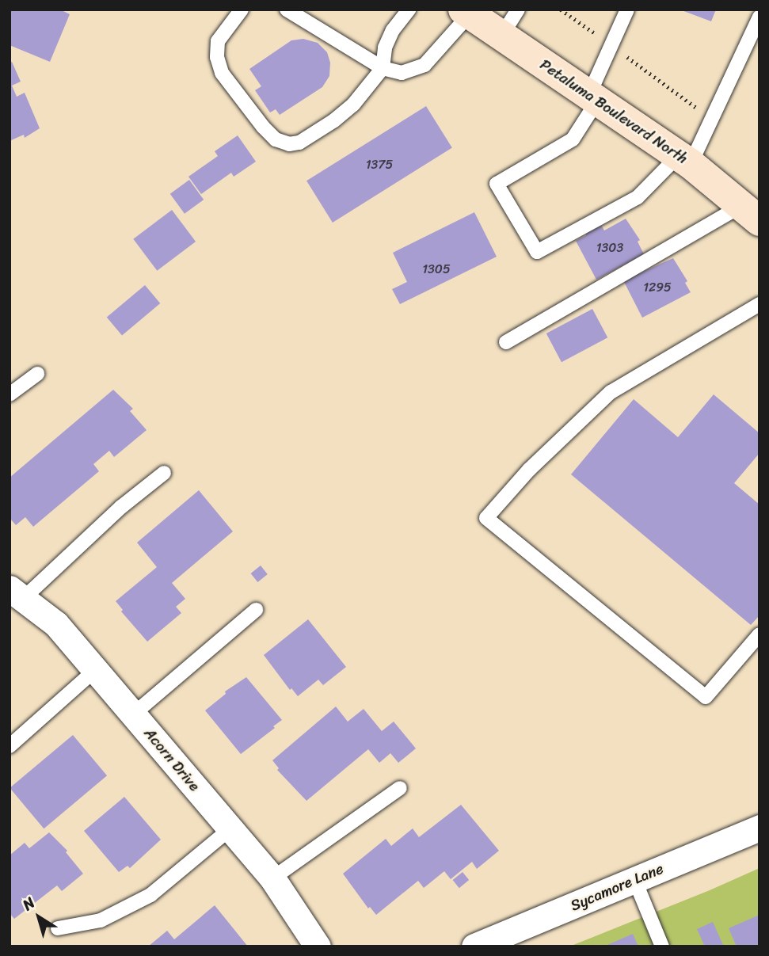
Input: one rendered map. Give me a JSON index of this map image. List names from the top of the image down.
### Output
{
  "streets": {
    "main road": ["Petaluma Boulevard North"],
    "street": ["Acorn Drive", "Sycamore Lane"]
  },
  "house_numbers": [
    "1375",
    "1303",
    "1305",
    "1295"
  ],
  "north": "top left"
}
